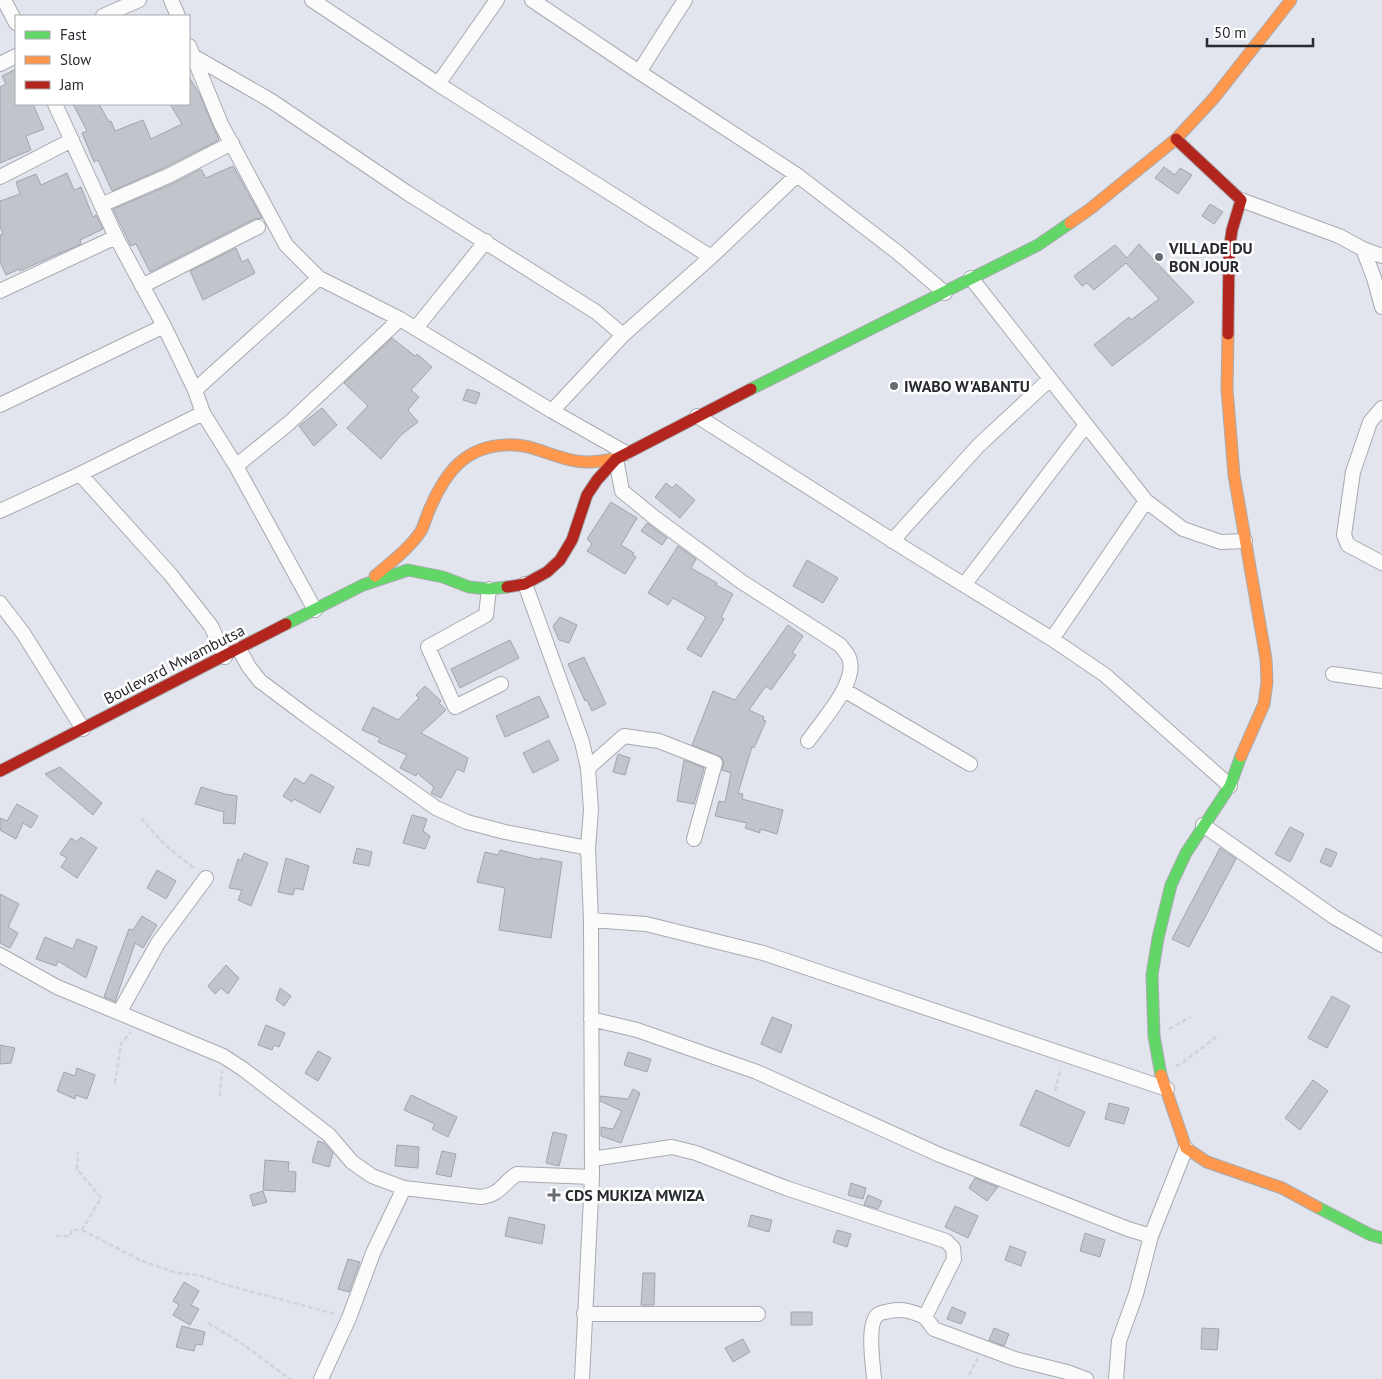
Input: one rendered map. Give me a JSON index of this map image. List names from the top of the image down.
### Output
{
  "streets": {
    "main road": ["Boulevard Mwambutsa"]
  },
  "places": {
    "other": ["VILLADE DU BON JOUR", "IWABO W'ABANTU"],
    "health": ["CDS MUKIZA MWIZA"]
  },
  "legend": ["Fast", "Slow", "Jam"],
  "scale_bar": "50 m"
}
